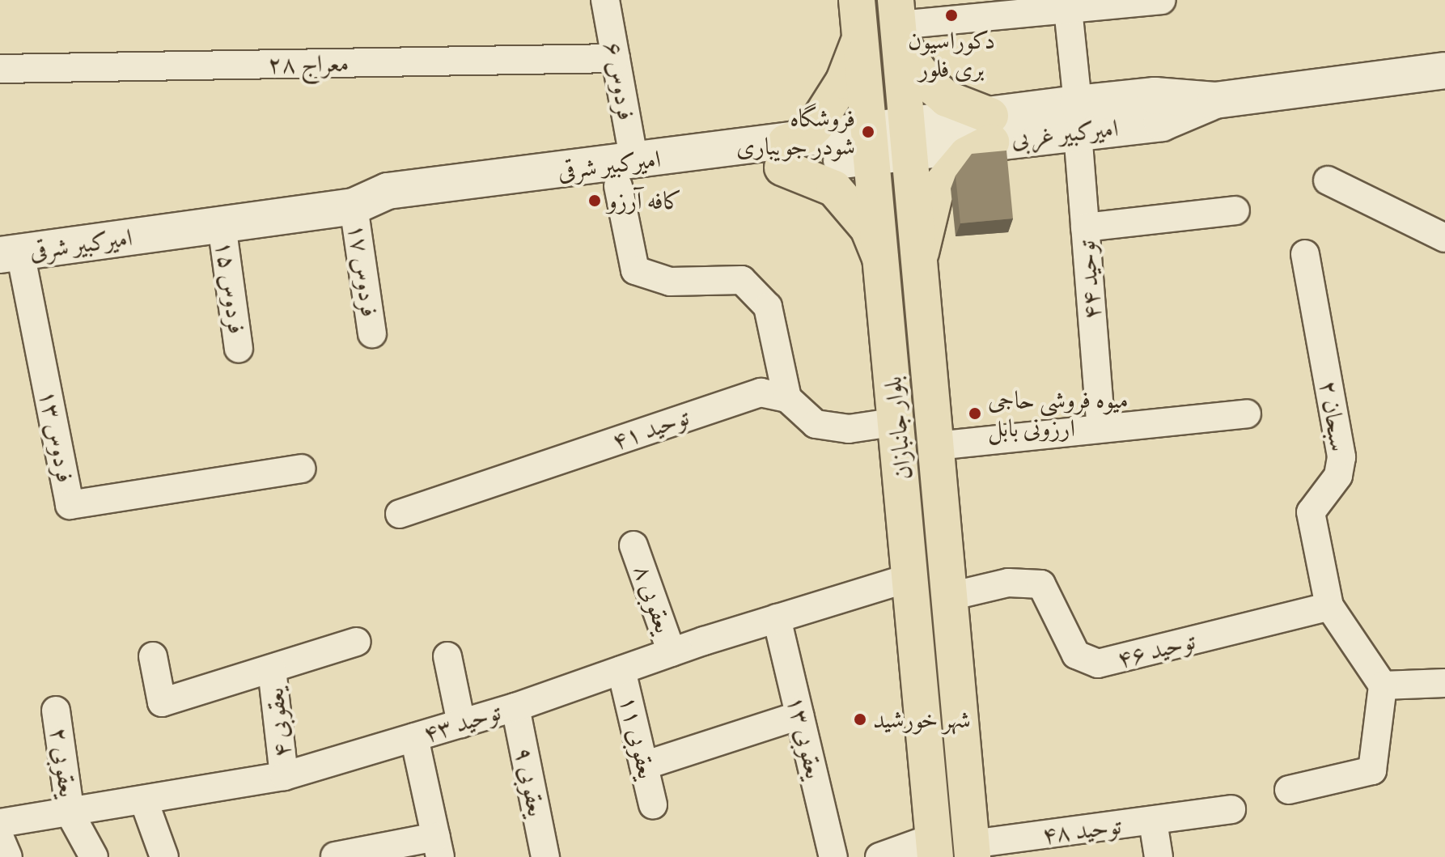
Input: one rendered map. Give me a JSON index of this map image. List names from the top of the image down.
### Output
{
  "streets": {
    "main road": ["امیرکبیر غربی", "امیرکبیر شرقی", "بلوار جانبازان"],
    "street": [
      "معراج ۲۸",
      "فردوس ۶",
      "فردوس ۱۷",
      "توحید ۴۴",
      "فردوس ۱۵",
      "سبحان ۲",
      "توحید ۴۱",
      "فردوس ۱۳",
      "یعقوبی ۸",
      "توحید ۴۶",
      "یعقوبی ۴",
      "توحید ۴۳",
      "یعقوبی ۱۱",
      "یعقوبی ۱۳",
      "یعقوبی ۲",
      "یعقوبی ۹",
      "توحید ۴۸"
    ]
  },
  "crossings": [
    ["معراج ۲۸", "فردوس ۶"],
    ["فردوس ۶", "امیرکبیر شرقی"],
    ["فردوس ۶", "توحید ۴۱"],
    ["امیرکبیر غربی", "امیرکبیر شرقی"],
    ["امیرکبیر غربی", "توحید ۴۴"],
    ["امیرکبیر غربی", "بلوار جانبازان"],
    ["امیرکبیر شرقی", "فردوس ۱۷"],
    ["امیرکبیر شرقی", "فردوس ۱۵"],
    ["امیرکبیر شرقی", "بلوار جانبازان"],
    ["امیرکبیر شرقی", "فردوس ۱۳"],
    ["سبحان ۲", "توحید ۴۶"],
    ["بلوار جانبازان", "توحید ۴۶"],
    ["بلوار جانبازان", "توحید ۴۳"],
    ["بلوار جانبازان", "توحید ۴۸"],
    ["یعقوبی ۸", "توحید ۴۳"],
    ["یعقوبی ۴", "توحید ۴۳"],
    ["توحید ۴۳", "یعقوبی ۱۱"],
    ["توحید ۴۳", "یعقوبی ۱۳"],
    ["توحید ۴۳", "یعقوبی ۲"],
    ["توحید ۴۳", "یعقوبی ۹"]
  ],
  "places": [
    "دکوراسیون بری فلور",
    "فروشگاه شودر جویباری",
    "کافه آرزو",
    "میوه فروشی حاجی ارزونی بابل",
    "شهر خورشید"
  ]
}
